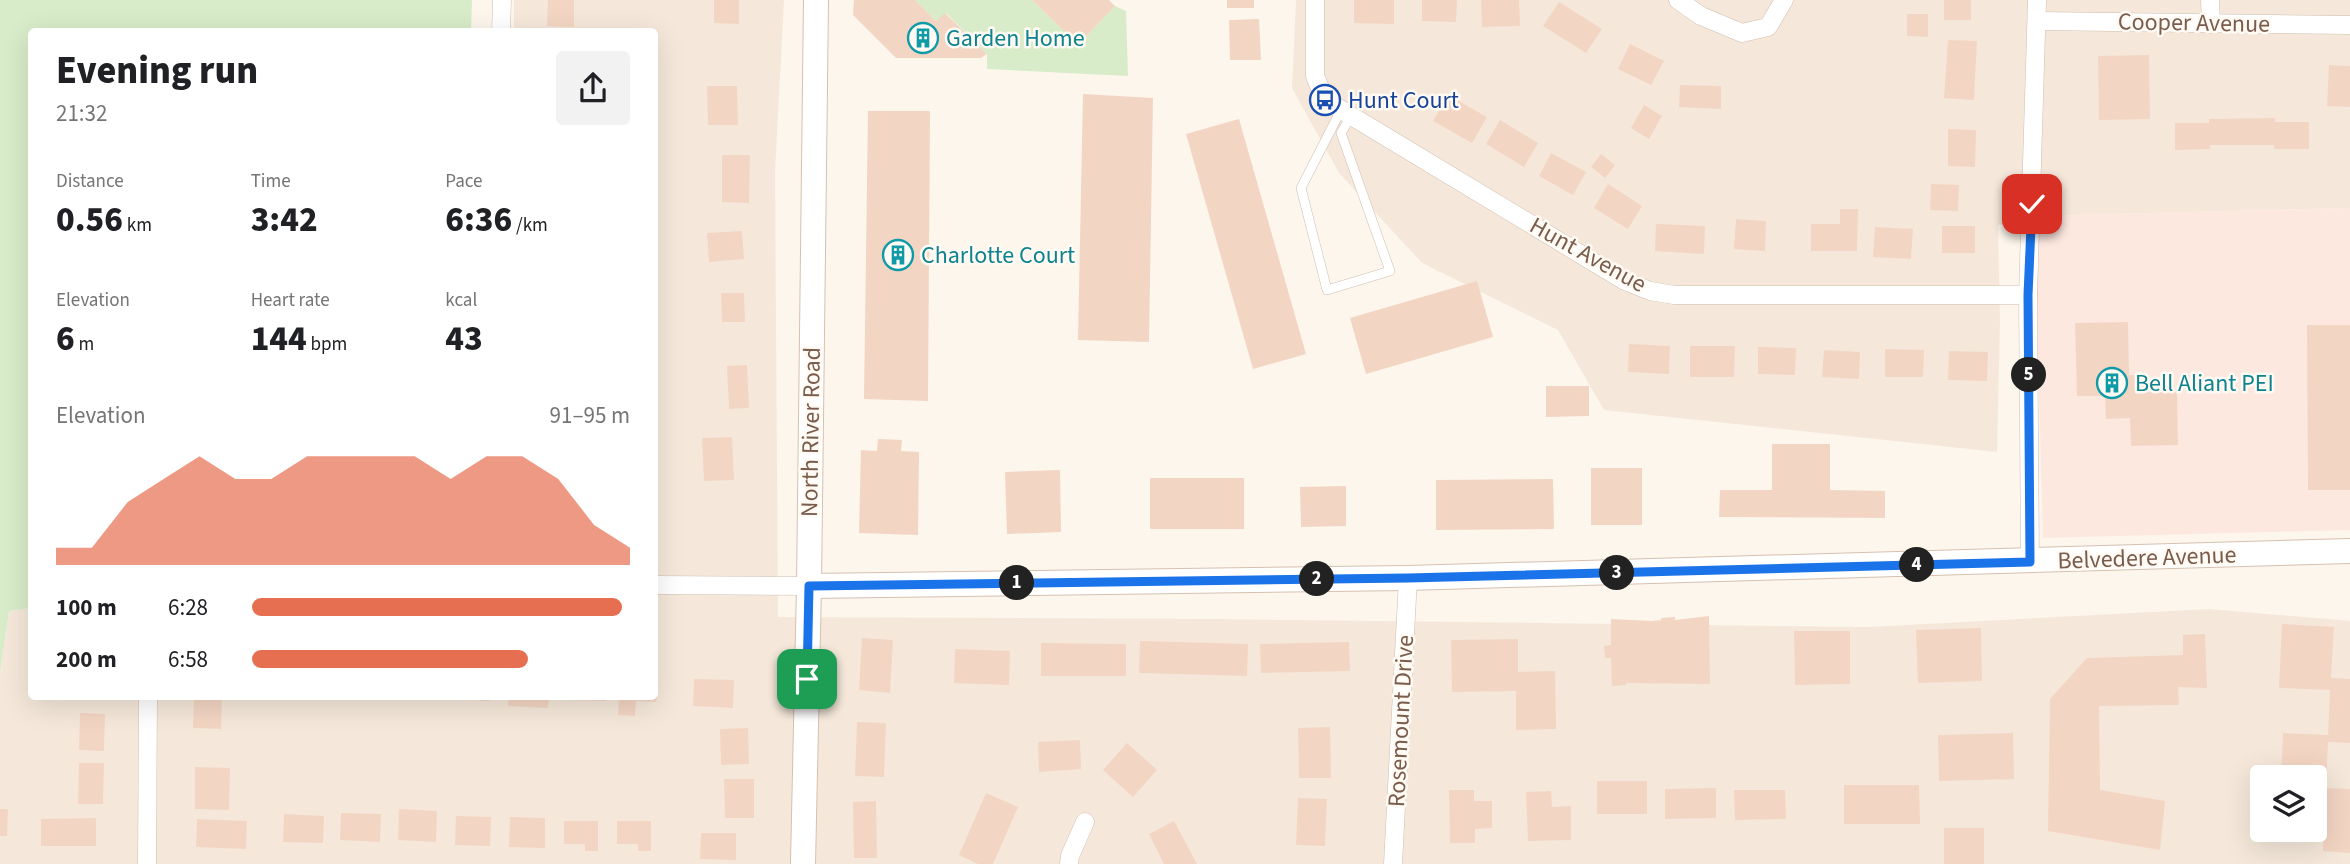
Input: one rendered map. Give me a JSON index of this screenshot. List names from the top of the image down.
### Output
{
  "streets": {
    "main road": ["North River Road", "Belvedere Avenue"],
    "street": ["Cooper Avenue", "Hunt Avenue", "Rosemount Drive"]
  },
  "crossings": [
    ["North River Road", "Belvedere Avenue"],
    ["Belvedere Avenue", "Rosemount Drive"]
  ],
  "places": {
    "building": ["Garden Home", "Charlotte Court", "Bell Aliant PEI"],
    "bus stop": ["Hunt Court"]
  },
  "page": {
    "heading": ["Evening run", "21:32"],
    "stats": [
      ["Distance", "0.56 km"],
      ["Time", "3:42"],
      ["Pace", "6:36 /km"],
      ["Elevation", "6 m"],
      ["Heart rate", "144 bpm"],
      ["kcal", "43"]
    ],
    "pins": [
      "5",
      "4",
      "3",
      "2",
      "1"
    ],
    "chart": ["Elevation", "91–95 m"],
    "list": [
      {
        "name": "100 m",
        "note": "6:28"
      },
      {
        "name": "200 m",
        "note": "6:58"
      }
    ]
  }
}
